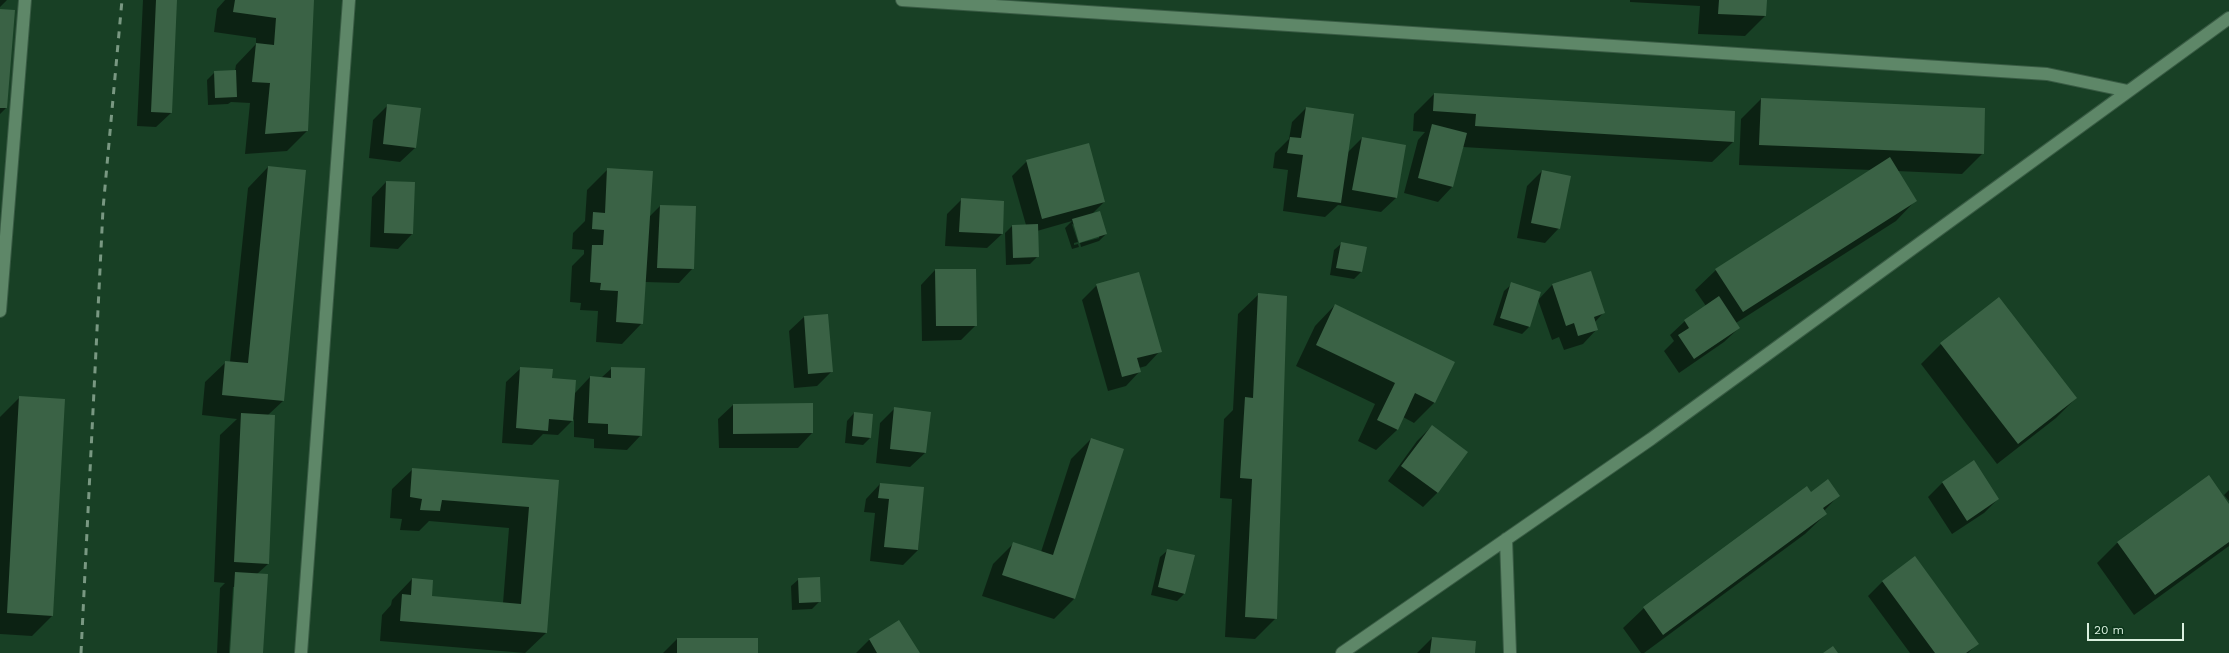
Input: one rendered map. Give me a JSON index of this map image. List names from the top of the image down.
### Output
{
  "scale_bar": "20 m"
}
